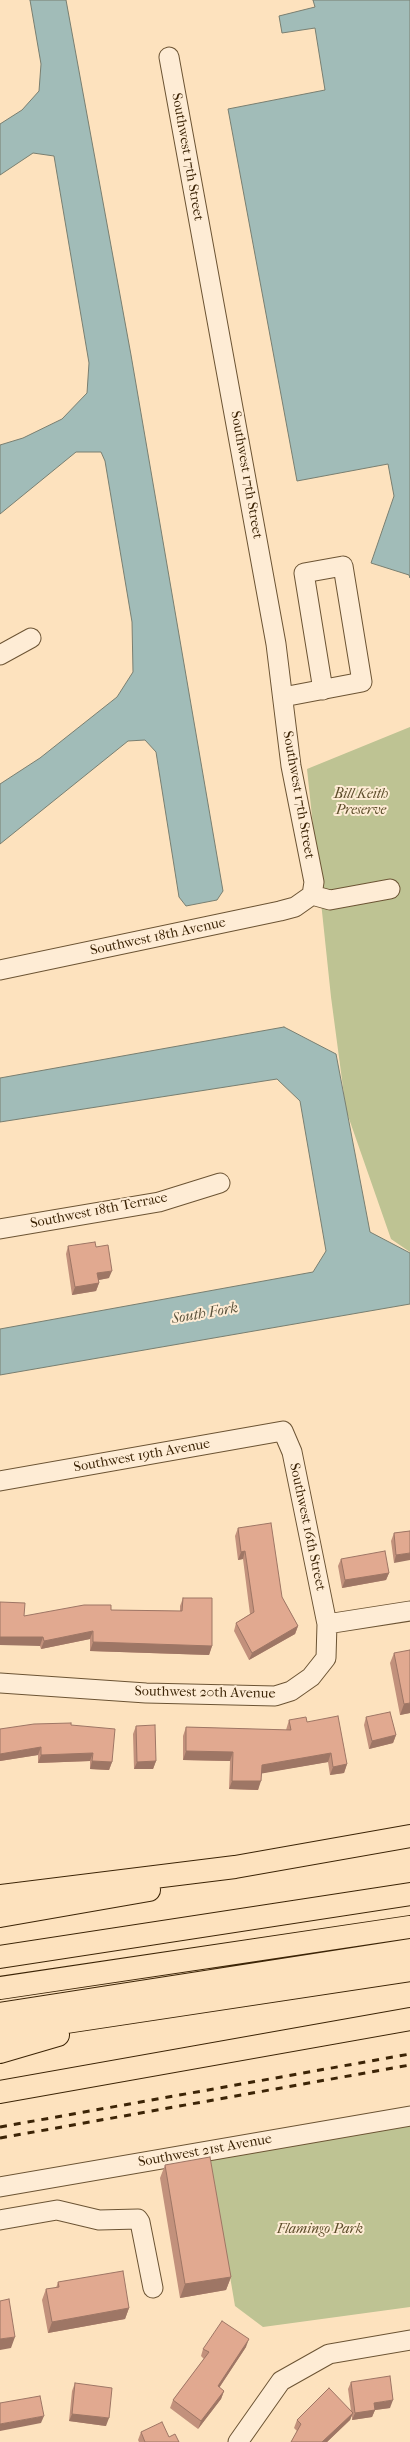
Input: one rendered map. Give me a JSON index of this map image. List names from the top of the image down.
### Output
{
  "streets": {
    "street": [
      "Southwest 17th Street",
      "Southwest 18th Avenue",
      "Southwest 18th Terrace",
      "Southwest 19th Avenue",
      "Southwest 16th Street",
      "Southwest 20th Avenue",
      "Southwest 21st Avenue"
    ]
  },
  "crossings": [
    ["Southwest 17th Street", "Southwest 18th Avenue"],
    ["Southwest 19th Avenue", "Southwest 16th Street"],
    ["Southwest 16th Street", "Southwest 20th Avenue"]
  ],
  "water": ["South Fork"],
  "parks": ["Bill Keith Preserve", "Flamingo Park"]
}
